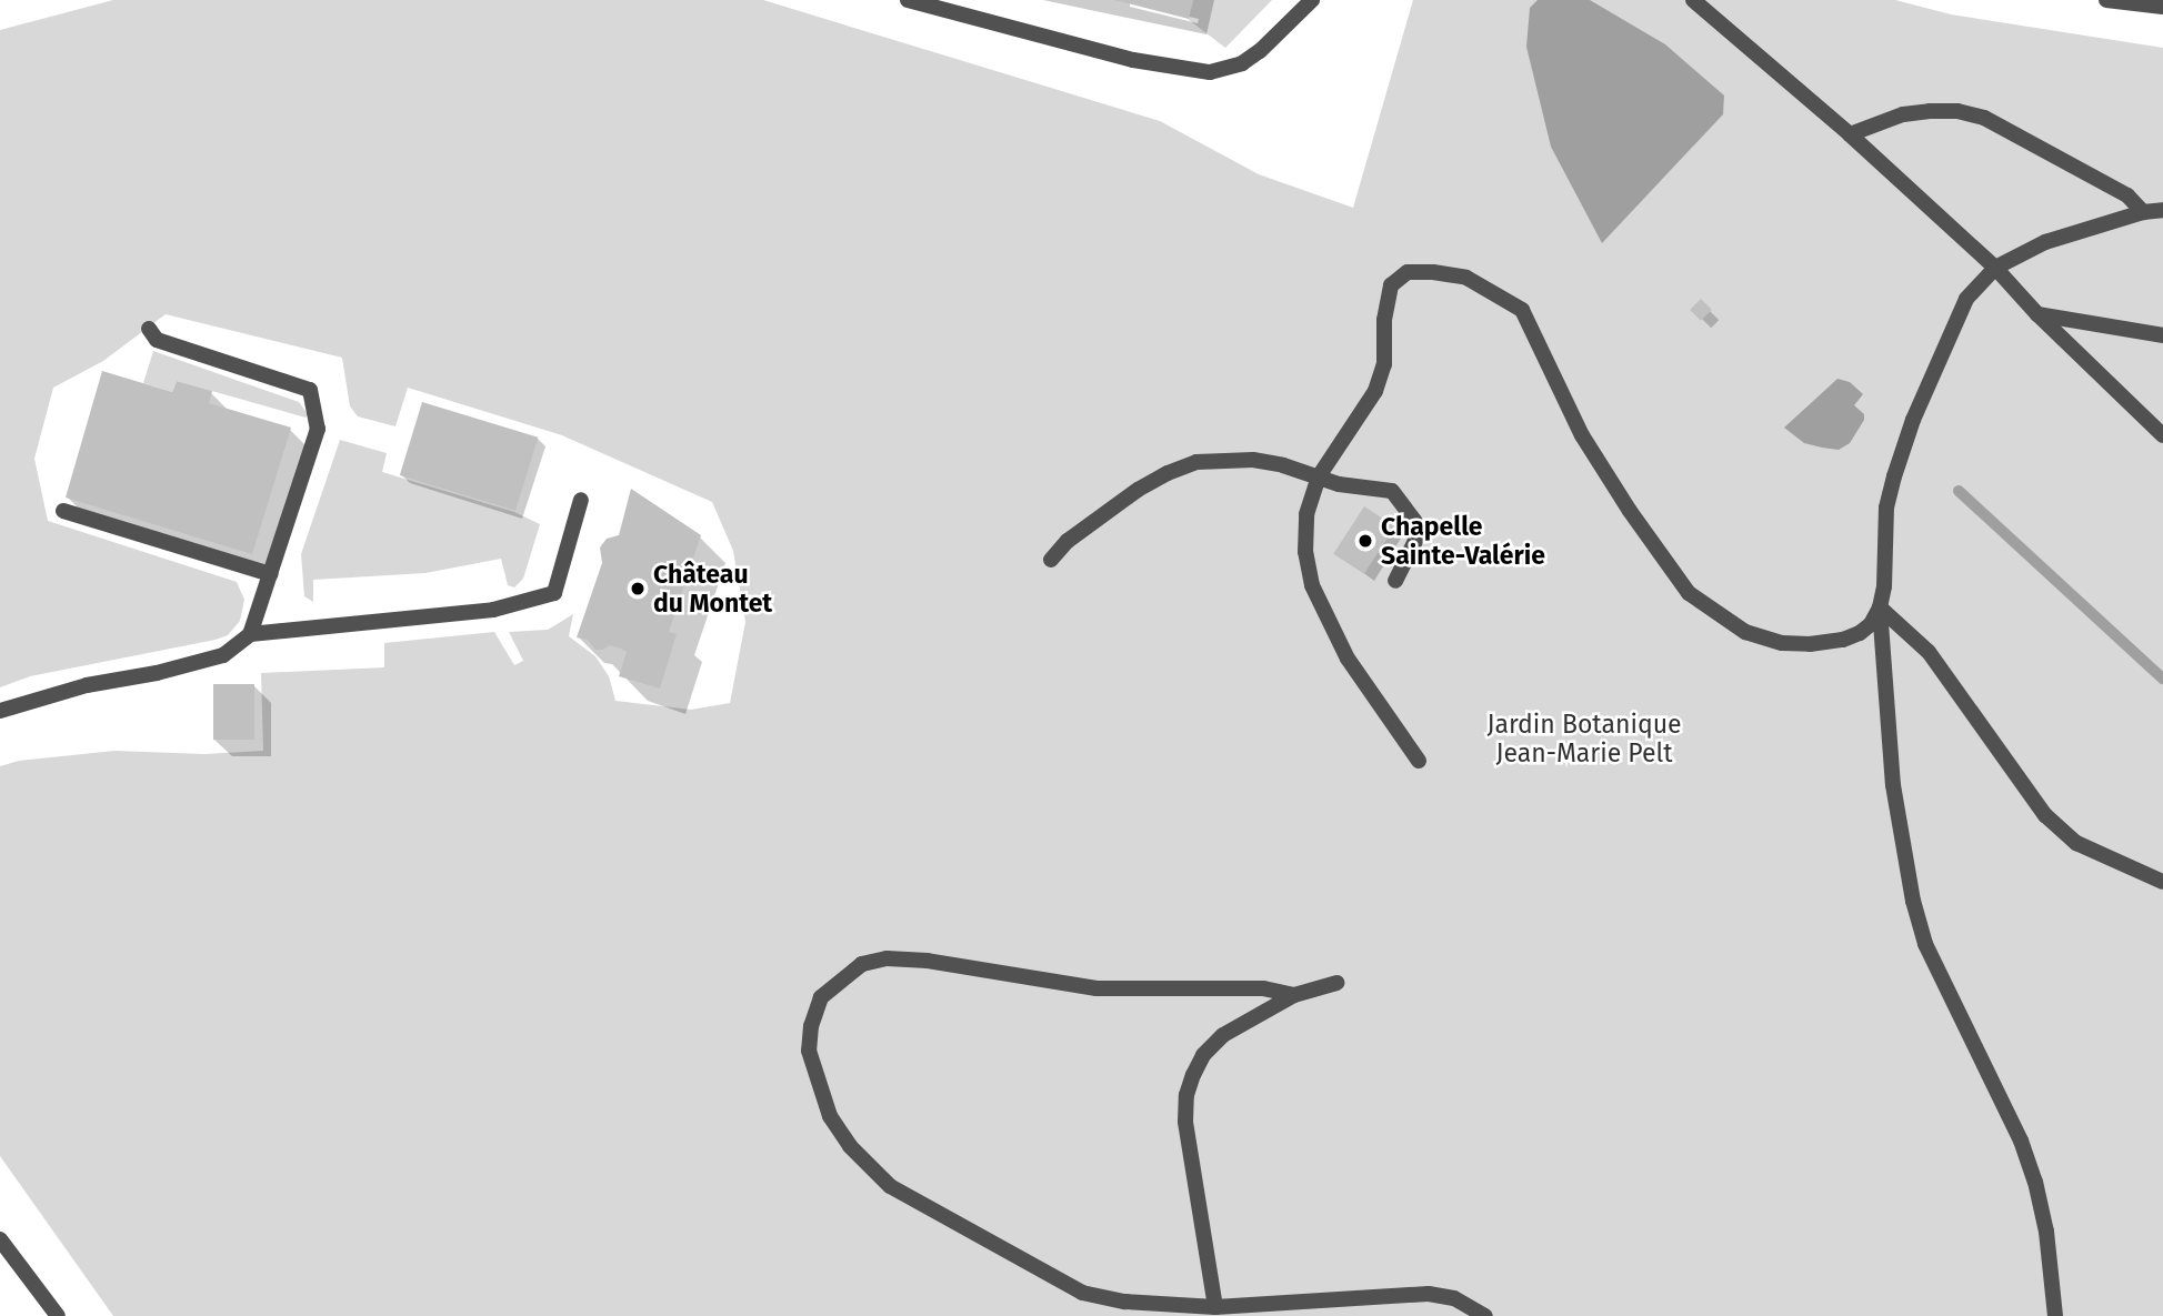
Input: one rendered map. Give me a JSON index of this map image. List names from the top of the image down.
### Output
{
  "parks": ["Jardin Botanique Jean-Marie Pelt"],
  "places": ["Chapelle Sainte-Valérie", "Château du Montet"]
}
